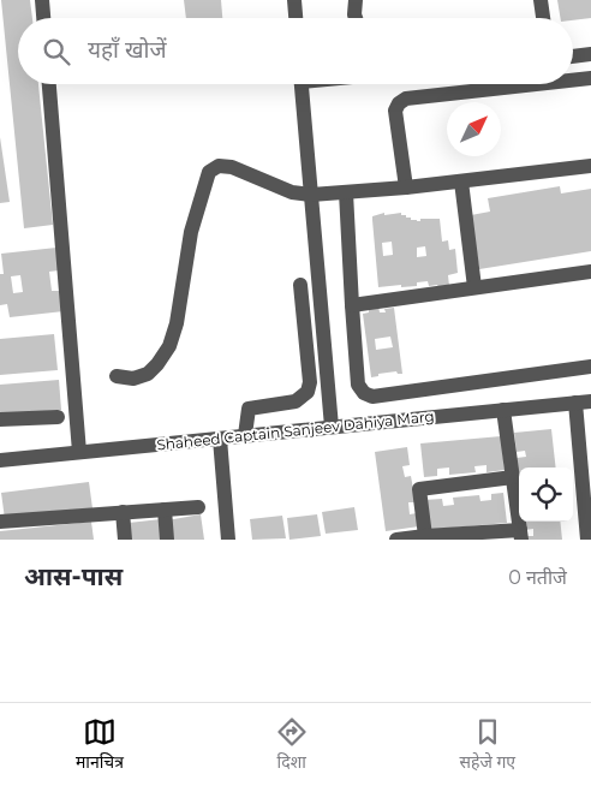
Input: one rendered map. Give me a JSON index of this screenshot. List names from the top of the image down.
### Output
{
  "streets": {
    "street": ["Shaheed Captain Sanjeev Dahiya Marg"]
  },
  "north": "top right",
  "page": {
    "search": "यहाँ खोजें",
    "heading": ["आस-पास", "0 नतीजे"],
    "nav": ["मानचित्र", "दिशा", "सहेजे गए"]
  }
}
